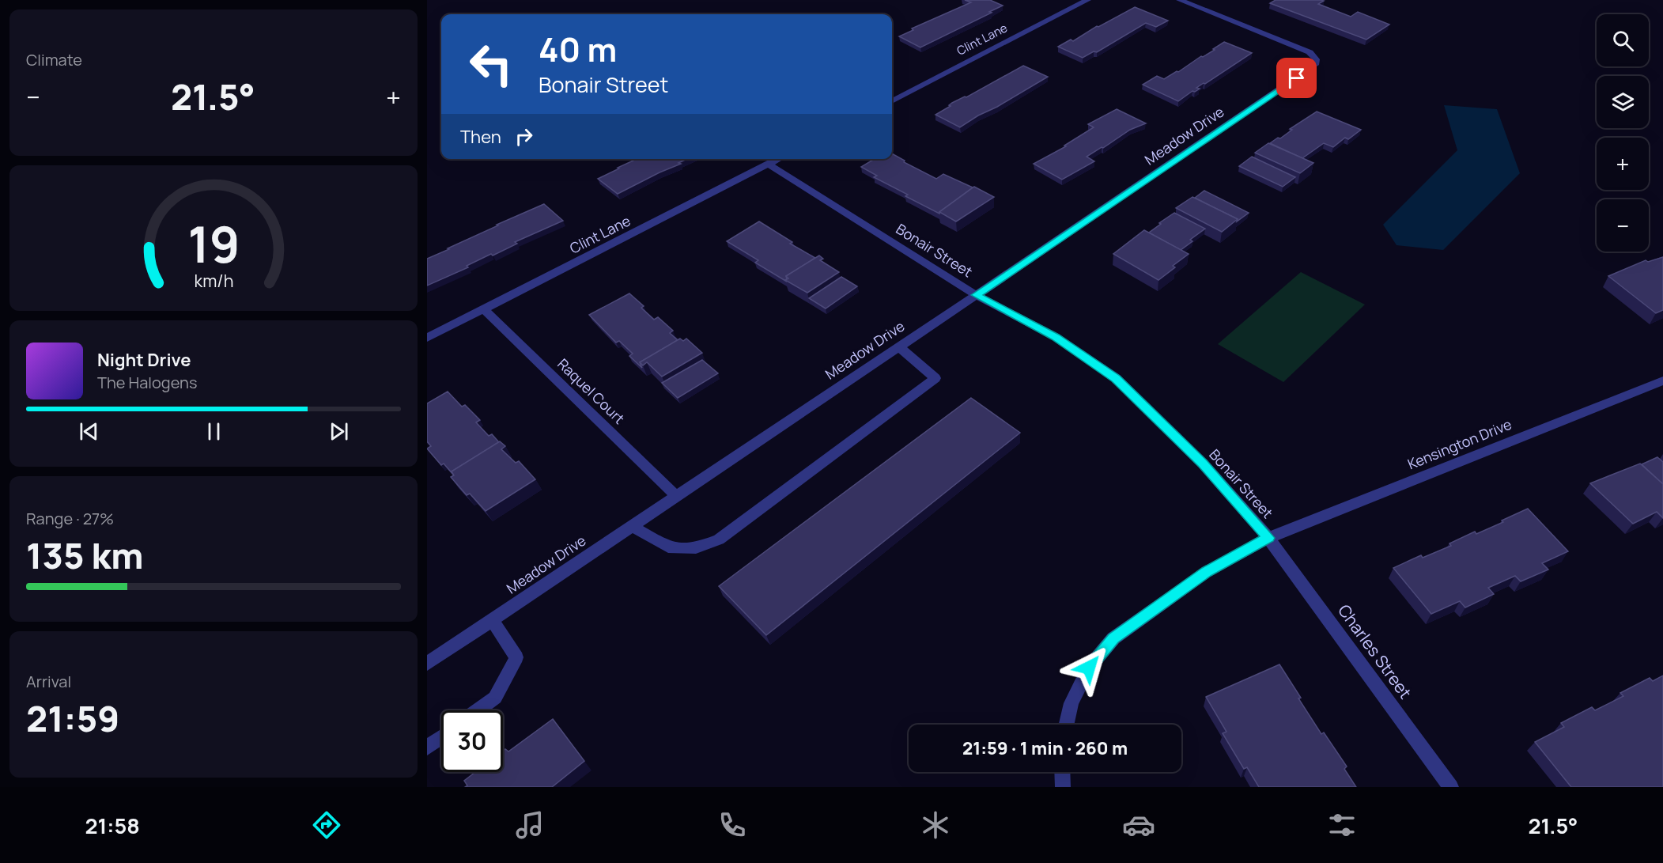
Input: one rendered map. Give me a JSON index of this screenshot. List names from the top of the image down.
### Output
{
  "streets": {
    "street": [
      "Clint Lane",
      "Meadow Drive",
      "Bonair Street",
      "Raquel Court",
      "Kensington Drive",
      "Charles Street"
    ]
  },
  "crossings": [
    ["Clint Lane", "Bonair Street"],
    ["Clint Lane", "Raquel Court"],
    ["Meadow Drive", "Bonair Street"],
    ["Meadow Drive", "Raquel Court"],
    ["Bonair Street", "Kensington Drive"],
    ["Bonair Street", "Charles Street"],
    ["Kensington Drive", "Charles Street"]
  ],
  "page": {
    "tile": [
      "Climate",
      ["Range · 27%", "135 km"],
      ["Arrival", "21:59"]
    ],
    "map_buttons": ["+", "−"],
    "turn": ["40 m", "Bonair Street"],
    "heat": ["−", "21.5°", "+"],
    "then": "Then",
    "song": ["Night Drive", "The Halogens"],
    "limit": "30",
    "trip": "21:59 · 1 min · 260 m",
    "tabs": ["21:58", "21.5°"],
    "gauge": ["19", "km/h"]
  }
}
